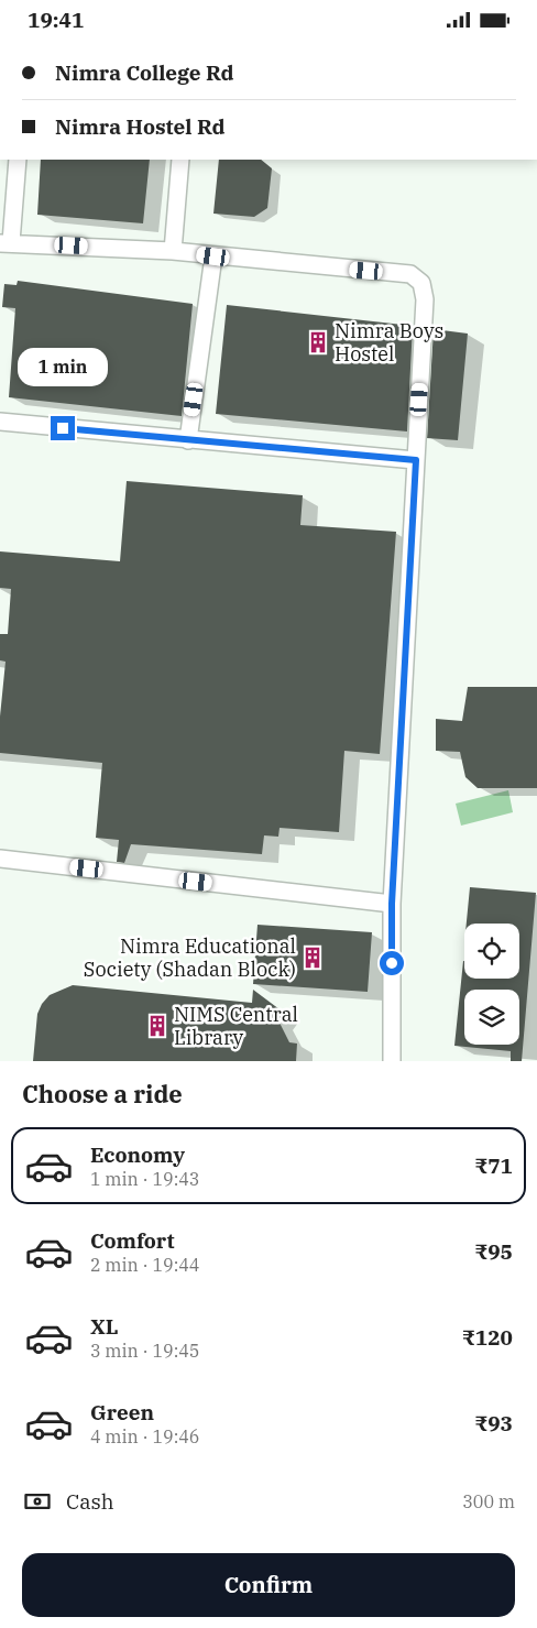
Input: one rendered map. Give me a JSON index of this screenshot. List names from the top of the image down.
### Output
{
  "places": {
    "building": ["Nimra Boys Hostel", "Nimra Educational Society (Shadan Block)", "NIMS Central Library"]
  },
  "page": {
    "status": "19:41",
    "banner": ["Nimra College Rd", "Nimra Hostel Rd"],
    "bubble": "1 min",
    "heading": "Choose a ride",
    "list": [
      {
        "name": "Economy",
        "note": "1 min · 19:43",
        "value": "₹71"
      },
      {
        "name": "Comfort",
        "note": "2 min · 19:44",
        "value": "₹95"
      },
      {
        "name": "XL",
        "note": "3 min · 19:45",
        "value": "₹120"
      },
      {
        "name": "Green",
        "note": "4 min · 19:46",
        "value": "₹93"
      }
    ],
    "pay": ["Cash", "300 m"],
    "buttons": "Confirm"
  }
}
